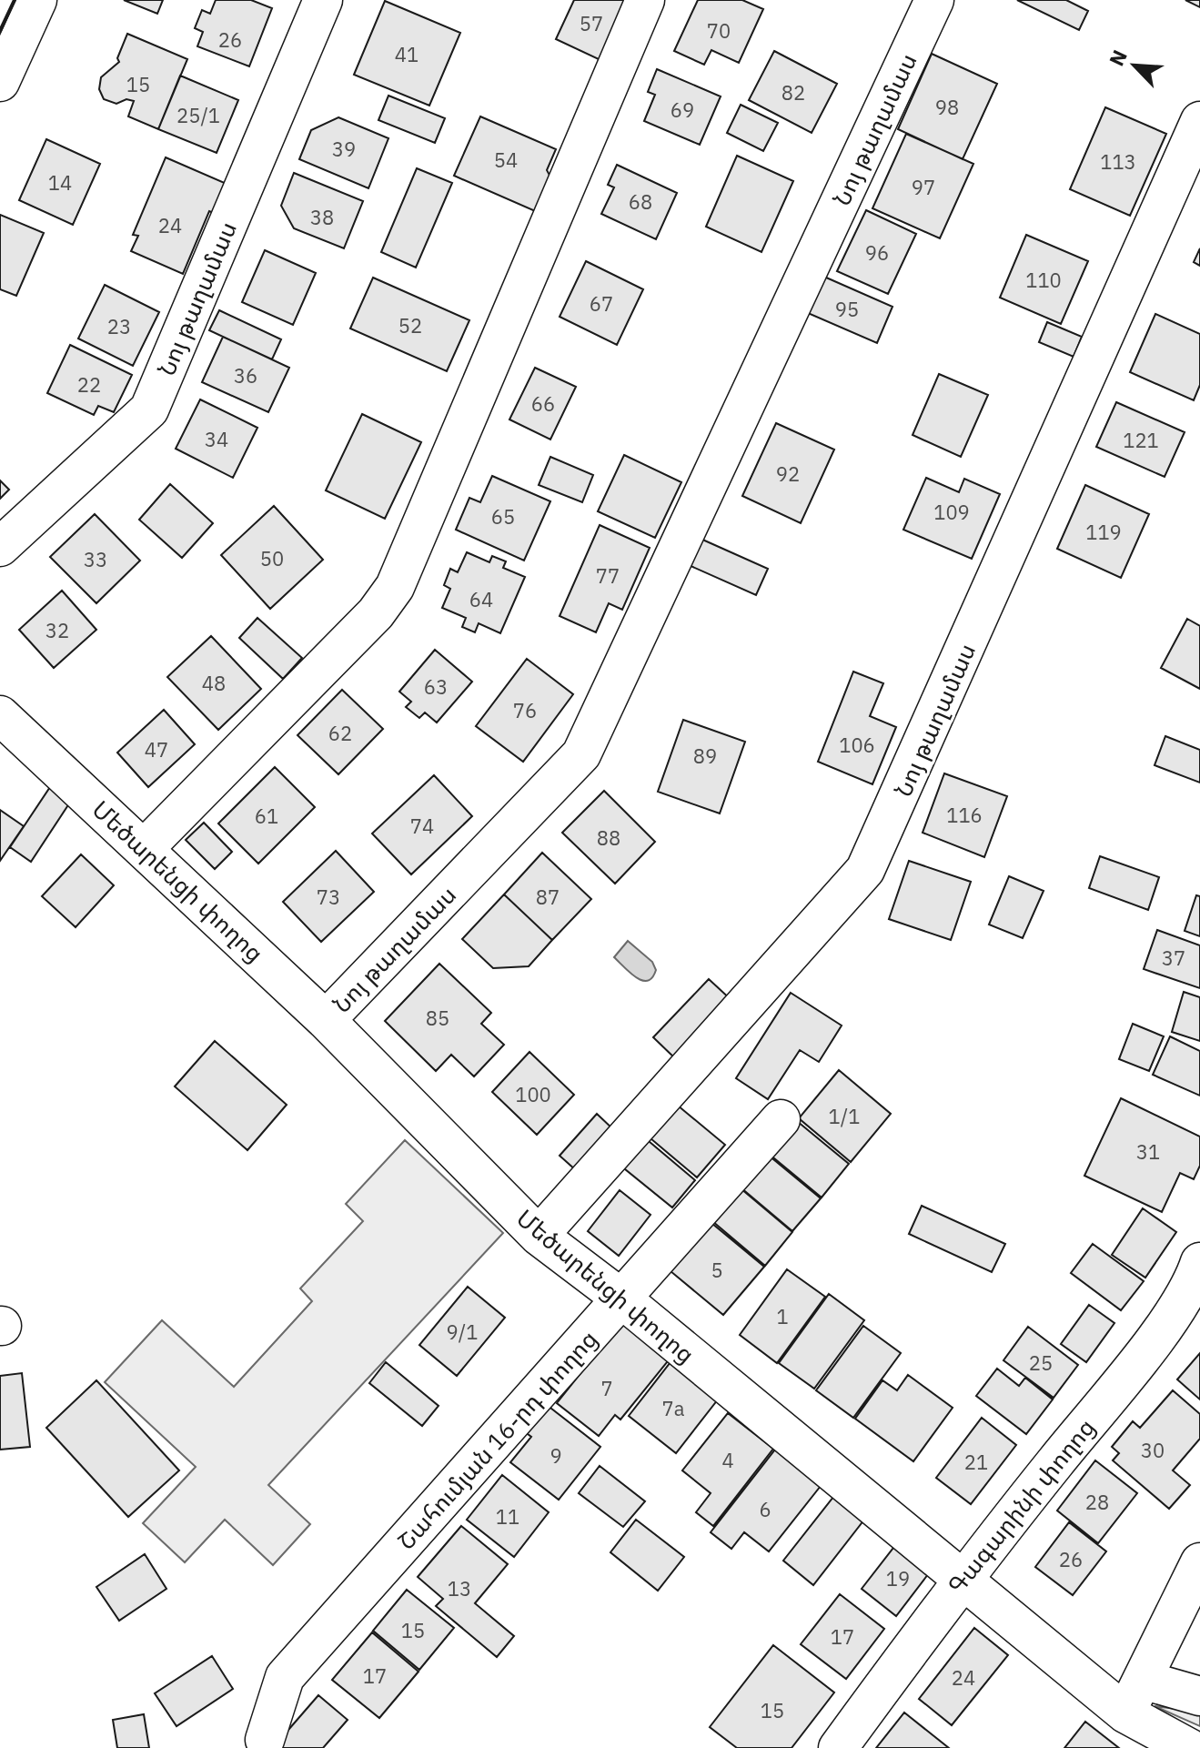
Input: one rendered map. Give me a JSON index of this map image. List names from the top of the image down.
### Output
{
  "streets": {
    "street": [
      "Նոյ թաղամաս",
      "Մեծարենցի փողոց",
      "Շահումյան 16-րդ փողոց",
      "Գագարինի փողոց"
    ]
  },
  "crossings": [
    ["Նոյ թաղամաս", "Մեծարենցի փողոց"],
    ["Մեծարենցի փողոց", "Շահումյան 16-րդ փողոց"],
    ["Մեծարենցի փողոց", "Գագարինի փողոց"]
  ],
  "house_numbers": [
    "57",
    "70",
    "26",
    "41",
    "15",
    "82",
    "98",
    "69",
    "25/1",
    "39",
    "54",
    "113",
    "14",
    "97",
    "68",
    "38",
    "24",
    "96",
    "110",
    "67",
    "95",
    "52",
    "23",
    "36",
    "22",
    "66",
    "34",
    "121",
    "92",
    "109",
    "65",
    "119",
    "50",
    "33",
    "77",
    "64",
    "32",
    "48",
    "63",
    "76",
    "62",
    "106",
    "47",
    "89",
    "116",
    "61",
    "74",
    "88",
    "73",
    "87",
    "37",
    "85",
    "100",
    "1/1",
    "31",
    "5",
    "1",
    "9/1",
    "25",
    "7",
    "7a",
    "30",
    "9",
    "4",
    "21",
    "28",
    "6",
    "11",
    "26",
    "19",
    "13",
    "15",
    "17",
    "17",
    "24",
    "15"
  ],
  "north": "top left"
}
